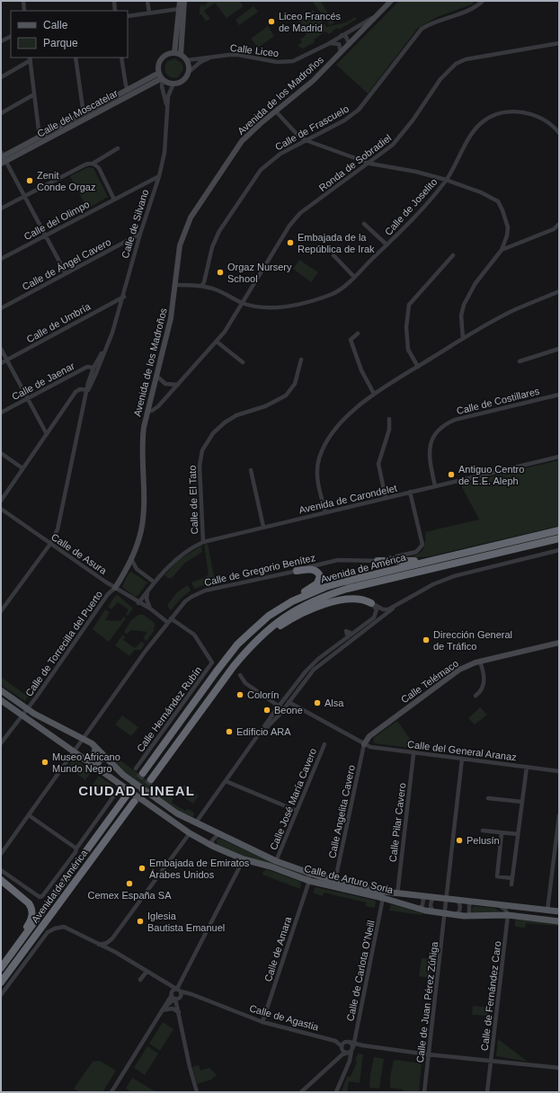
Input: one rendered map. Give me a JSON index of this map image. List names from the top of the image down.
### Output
{
  "streets": {
    "highway": ["Avenida de América"],
    "main road": ["Calle de Arturo Soria"],
    "street": [
      "Calle Liceo",
      "Avenida de los Madroños",
      "Calle del Moscatelar",
      "Calle de Frascuelo",
      "Ronda de Sobradiel",
      "Calle de Joselito",
      "Calle del Olimpo",
      "Calle de Silvano",
      "Calle de Ángel Cavero",
      "Calle de Umbría",
      "Calle de Jaenar",
      "Calle de Costillares",
      "Avenida de Carondelet",
      "Calle de El Tato",
      "Calle de Asura",
      "Calle de Gregorio Benítez",
      "Calle de Torrecilla del Puerto",
      "Calle Telémaco",
      "Calle Hernández Rubín",
      "Calle del General Aranaz",
      "Calle José María Cavero",
      "Calle Angelita Cavero",
      "Calle Pilar Cavero",
      "Calle de Amara",
      "Calle de Carlota O’Neill",
      "Calle de Fernández Caro",
      "Calle de Juan Pérez Zúñiga",
      "Calle de Agastia"
    ]
  },
  "crossings": [
    ["Calle Liceo", "Avenida de los Madroños"],
    ["Calle Liceo", "Calle del Moscatelar"],
    ["Calle Liceo", "Calle de Silvano"],
    ["Avenida de los Madroños", "Ronda de Sobradiel"],
    ["Avenida de los Madroños", "Calle de Joselito"],
    ["Avenida de los Madroños", "Calle de Asura"],
    ["Avenida de los Madroños", "Calle de Torrecilla del Puerto"],
    ["Calle del Moscatelar", "Calle de Silvano"],
    ["Calle de Frascuelo", "Calle de Joselito"],
    ["Ronda de Sobradiel", "Calle de Joselito"],
    ["Calle del Olimpo", "Calle de Silvano"],
    ["Calle de Silvano", "Calle de Ángel Cavero"],
    ["Calle de Silvano", "Calle de Umbría"],
    ["Calle de Silvano", "Calle de Jaenar"],
    ["Calle de Silvano", "Calle de Asura"],
    ["Calle de Costillares", "Avenida de Carondelet"],
    ["Avenida de Carondelet", "Calle de El Tato"],
    ["Avenida de Carondelet", "Calle de Asura"],
    ["Avenida de Carondelet", "Calle de Gregorio Benítez"],
    ["Calle de Asura", "Calle de Gregorio Benítez"],
    ["Calle de Asura", "Calle de Torrecilla del Puerto"],
    ["Avenida de América", "Calle de Agastia"],
    ["Calle de Gregorio Benítez", "Calle Hernández Rubín"],
    ["Calle de Gregorio Benítez", "Calle de Arturo Soria"],
    ["Calle de Torrecilla del Puerto", "Calle de Arturo Soria"],
    ["Calle Telémaco", "Calle del General Aranaz"],
    ["Calle Telémaco", "Calle Angelita Cavero"],
    ["Calle del General Aranaz", "Calle Angelita Cavero"],
    ["Calle del General Aranaz", "Calle Pilar Cavero"],
    ["Calle del General Aranaz", "Calle de Juan Pérez Zúñiga"],
    ["Calle José María Cavero", "Calle de Arturo Soria"],
    ["Calle Angelita Cavero", "Calle de Arturo Soria"],
    ["Calle Pilar Cavero", "Calle de Arturo Soria"],
    ["Calle de Arturo Soria", "Calle de Amara"],
    ["Calle de Arturo Soria", "Calle de Carlota O’Neill"],
    ["Calle de Arturo Soria", "Calle de Fernández Caro"],
    ["Calle de Arturo Soria", "Calle de Juan Pérez Zúñiga"],
    ["Calle de Amara", "Calle de Agastia"],
    ["Calle de Carlota O’Neill", "Calle de Agastia"]
  ],
  "districts": ["CIUDAD LINEAL"],
  "places": [
    "Liceo Francés de Madrid",
    "Zenit Conde Orgaz",
    "Embajada de la República de Irak",
    "Orgaz Nursery School",
    "Antiguo Centro de E.E. Aleph",
    "Dirección General de Tráfico",
    "Colorín",
    "Alsa",
    "Beone",
    "Edificio ARA",
    "Museo Africano Mundo Negro",
    "Pelusín",
    "Embajada de Emiratos Árabes Unidos",
    "Cemex España SA",
    "Iglesia Bautista Emanuel"
  ],
  "legend": ["Calle", "Parque"]
}
